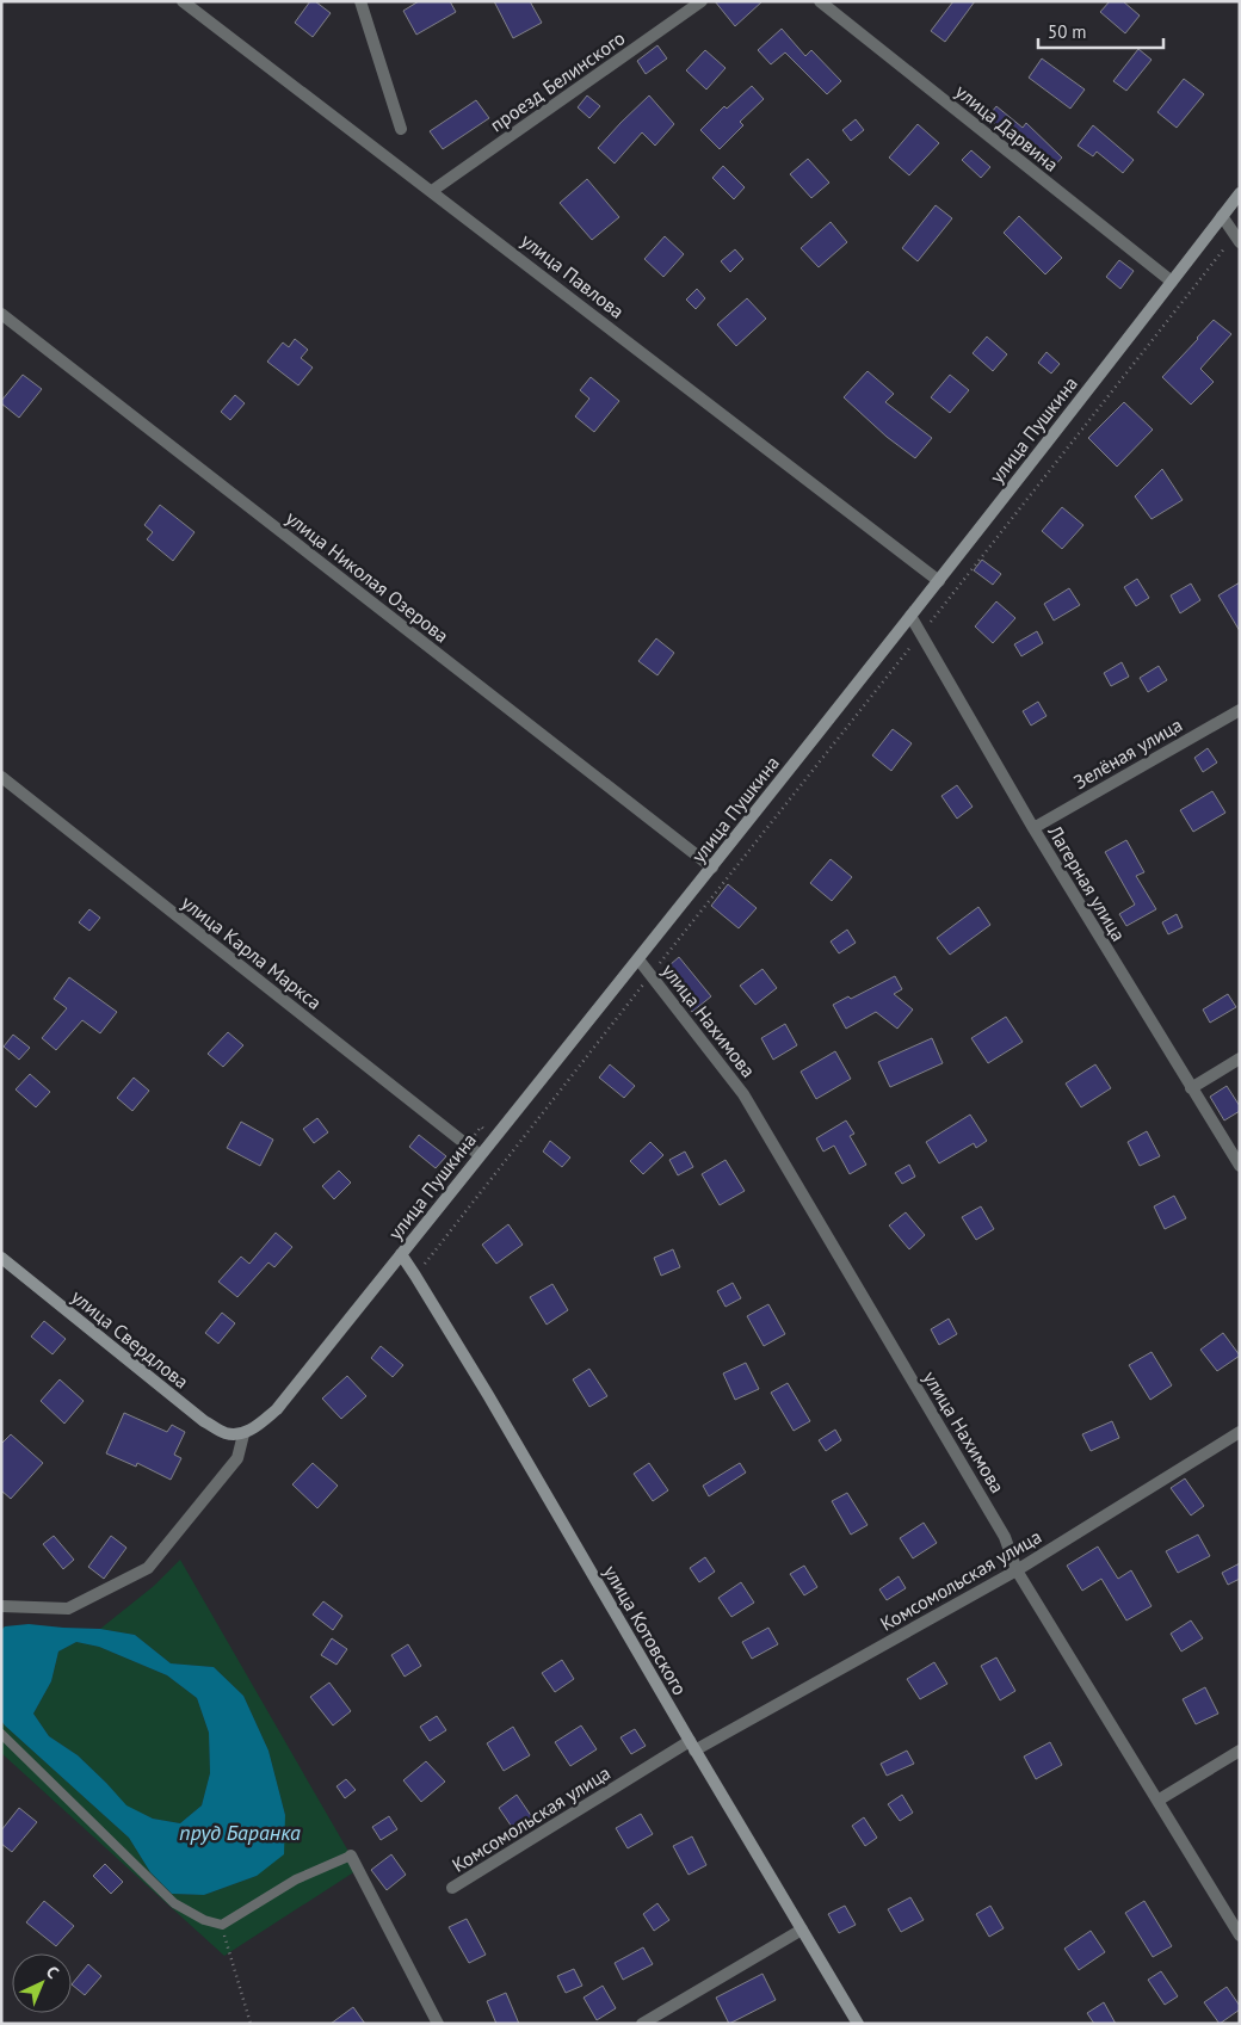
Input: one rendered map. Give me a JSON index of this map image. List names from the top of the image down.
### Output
{
  "streets": {
    "main road": ["улица Пушкина", "улица Свердлова", "улица Котовского"],
    "street": [
      "проезд Белинского",
      "улица Дарвина",
      "улица Павлова",
      "улица Николая Озерова",
      "Зелёная улица",
      "Лагерная улица",
      "улица Карла Маркса",
      "улица Нахимова",
      "Комсомольская улица"
    ]
  },
  "crossings": [
    ["проезд Белинского", "улица Павлова"],
    ["улица Дарвина", "улица Пушкина"],
    ["улица Павлова", "улица Пушкина"],
    ["улица Пушкина", "улица Николая Озерова"],
    ["улица Пушкина", "Лагерная улица"],
    ["улица Пушкина", "улица Карла Маркса"],
    ["улица Пушкина", "улица Нахимова"],
    ["улица Пушкина", "улица Свердлова"],
    ["улица Пушкина", "улица Котовского"],
    ["Зелёная улица", "Лагерная улица"],
    ["улица Нахимова", "Комсомольская улица"],
    ["Комсомольская улица", "улица Котовского"]
  ],
  "water": ["пруд Баранка"],
  "scale_bar": "50 m",
  "north": "top right"
}
